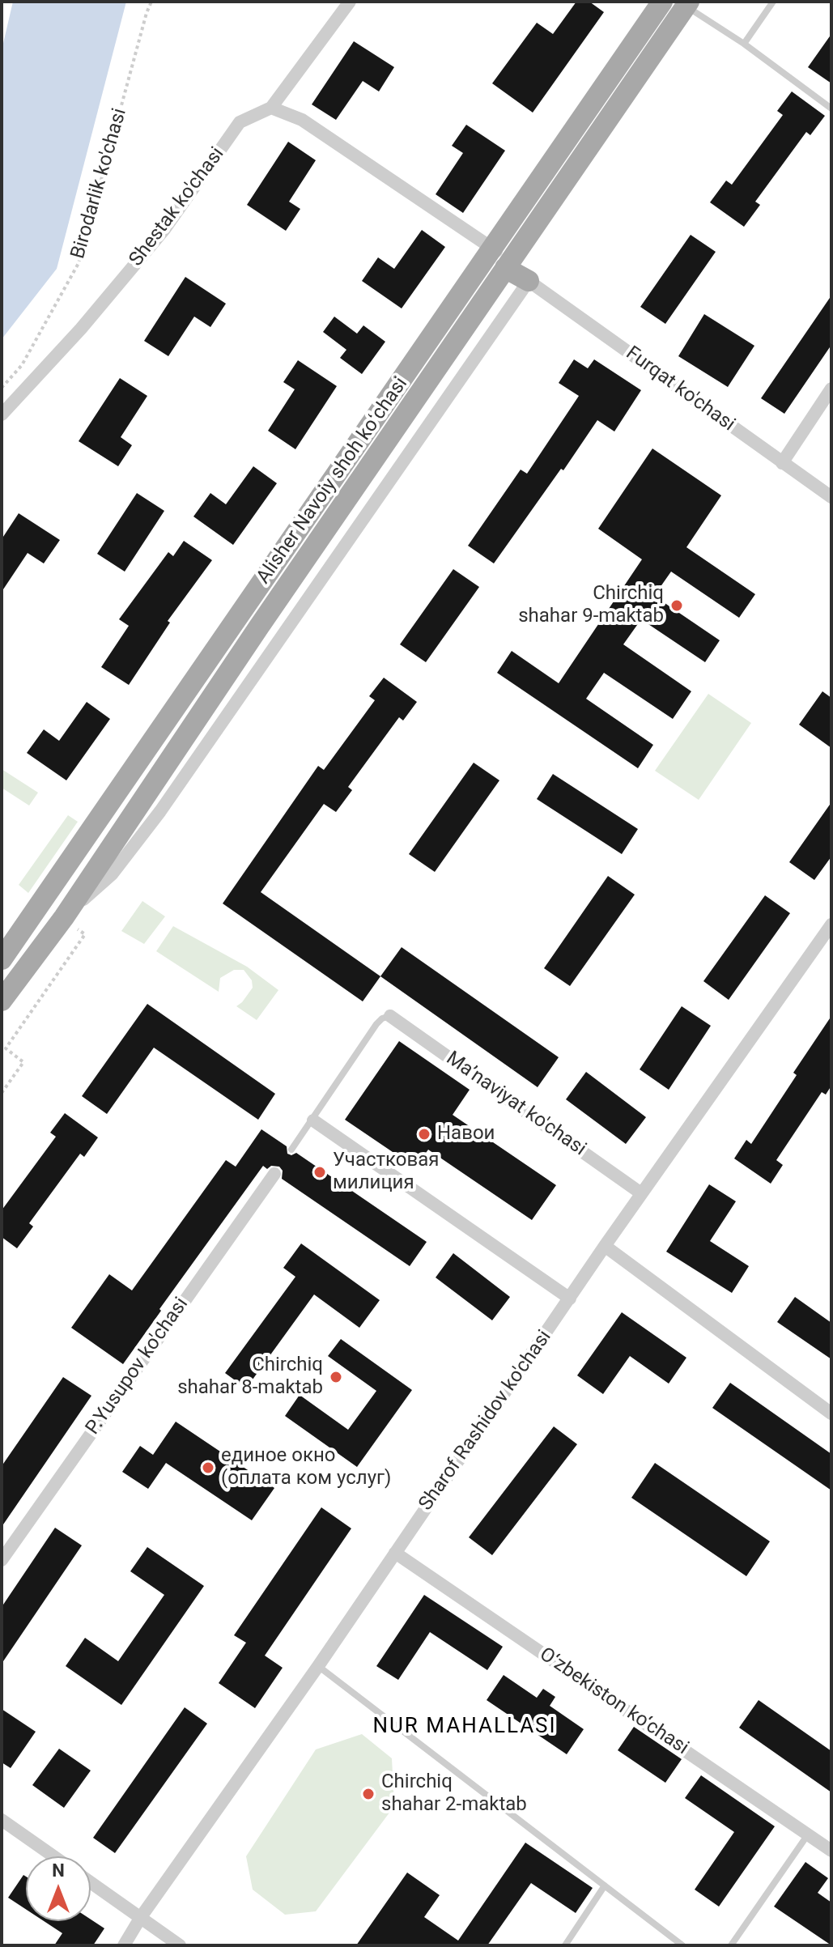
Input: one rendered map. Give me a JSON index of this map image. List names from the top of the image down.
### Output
{
  "streets": {
    "main road": ["Alisher Navoiy shoh koʻchasi"],
    "street": [
      "Shestak ko'chasi",
      "Furqat ko'chasi",
      "Ma’naviyat ko'chasi",
      "P.Yusupov ko'chasi",
      "Sharof Rashidov ko'chasi",
      "O‘zbekiston ko‘chasi"
    ],
    "path": ["Birodarlik ko'chasi"]
  },
  "crossings": [
    ["Furqat ko'chasi", "Alisher Navoiy shoh koʻchasi"],
    ["Ma’naviyat ko'chasi", "Sharof Rashidov ko'chasi"],
    ["Sharof Rashidov ko'chasi", "O‘zbekiston ko‘chasi"]
  ],
  "districts": ["NUR MAHALLASI"],
  "places": [
    "Chirchiq shahar 9-maktab",
    "Навои",
    "Участковая милиция",
    "Chirchiq shahar 8-maktab",
    "единое окно (оплата ком услуг)",
    "Chirchiq shahar 2-maktab"
  ],
  "north": "top"
}
